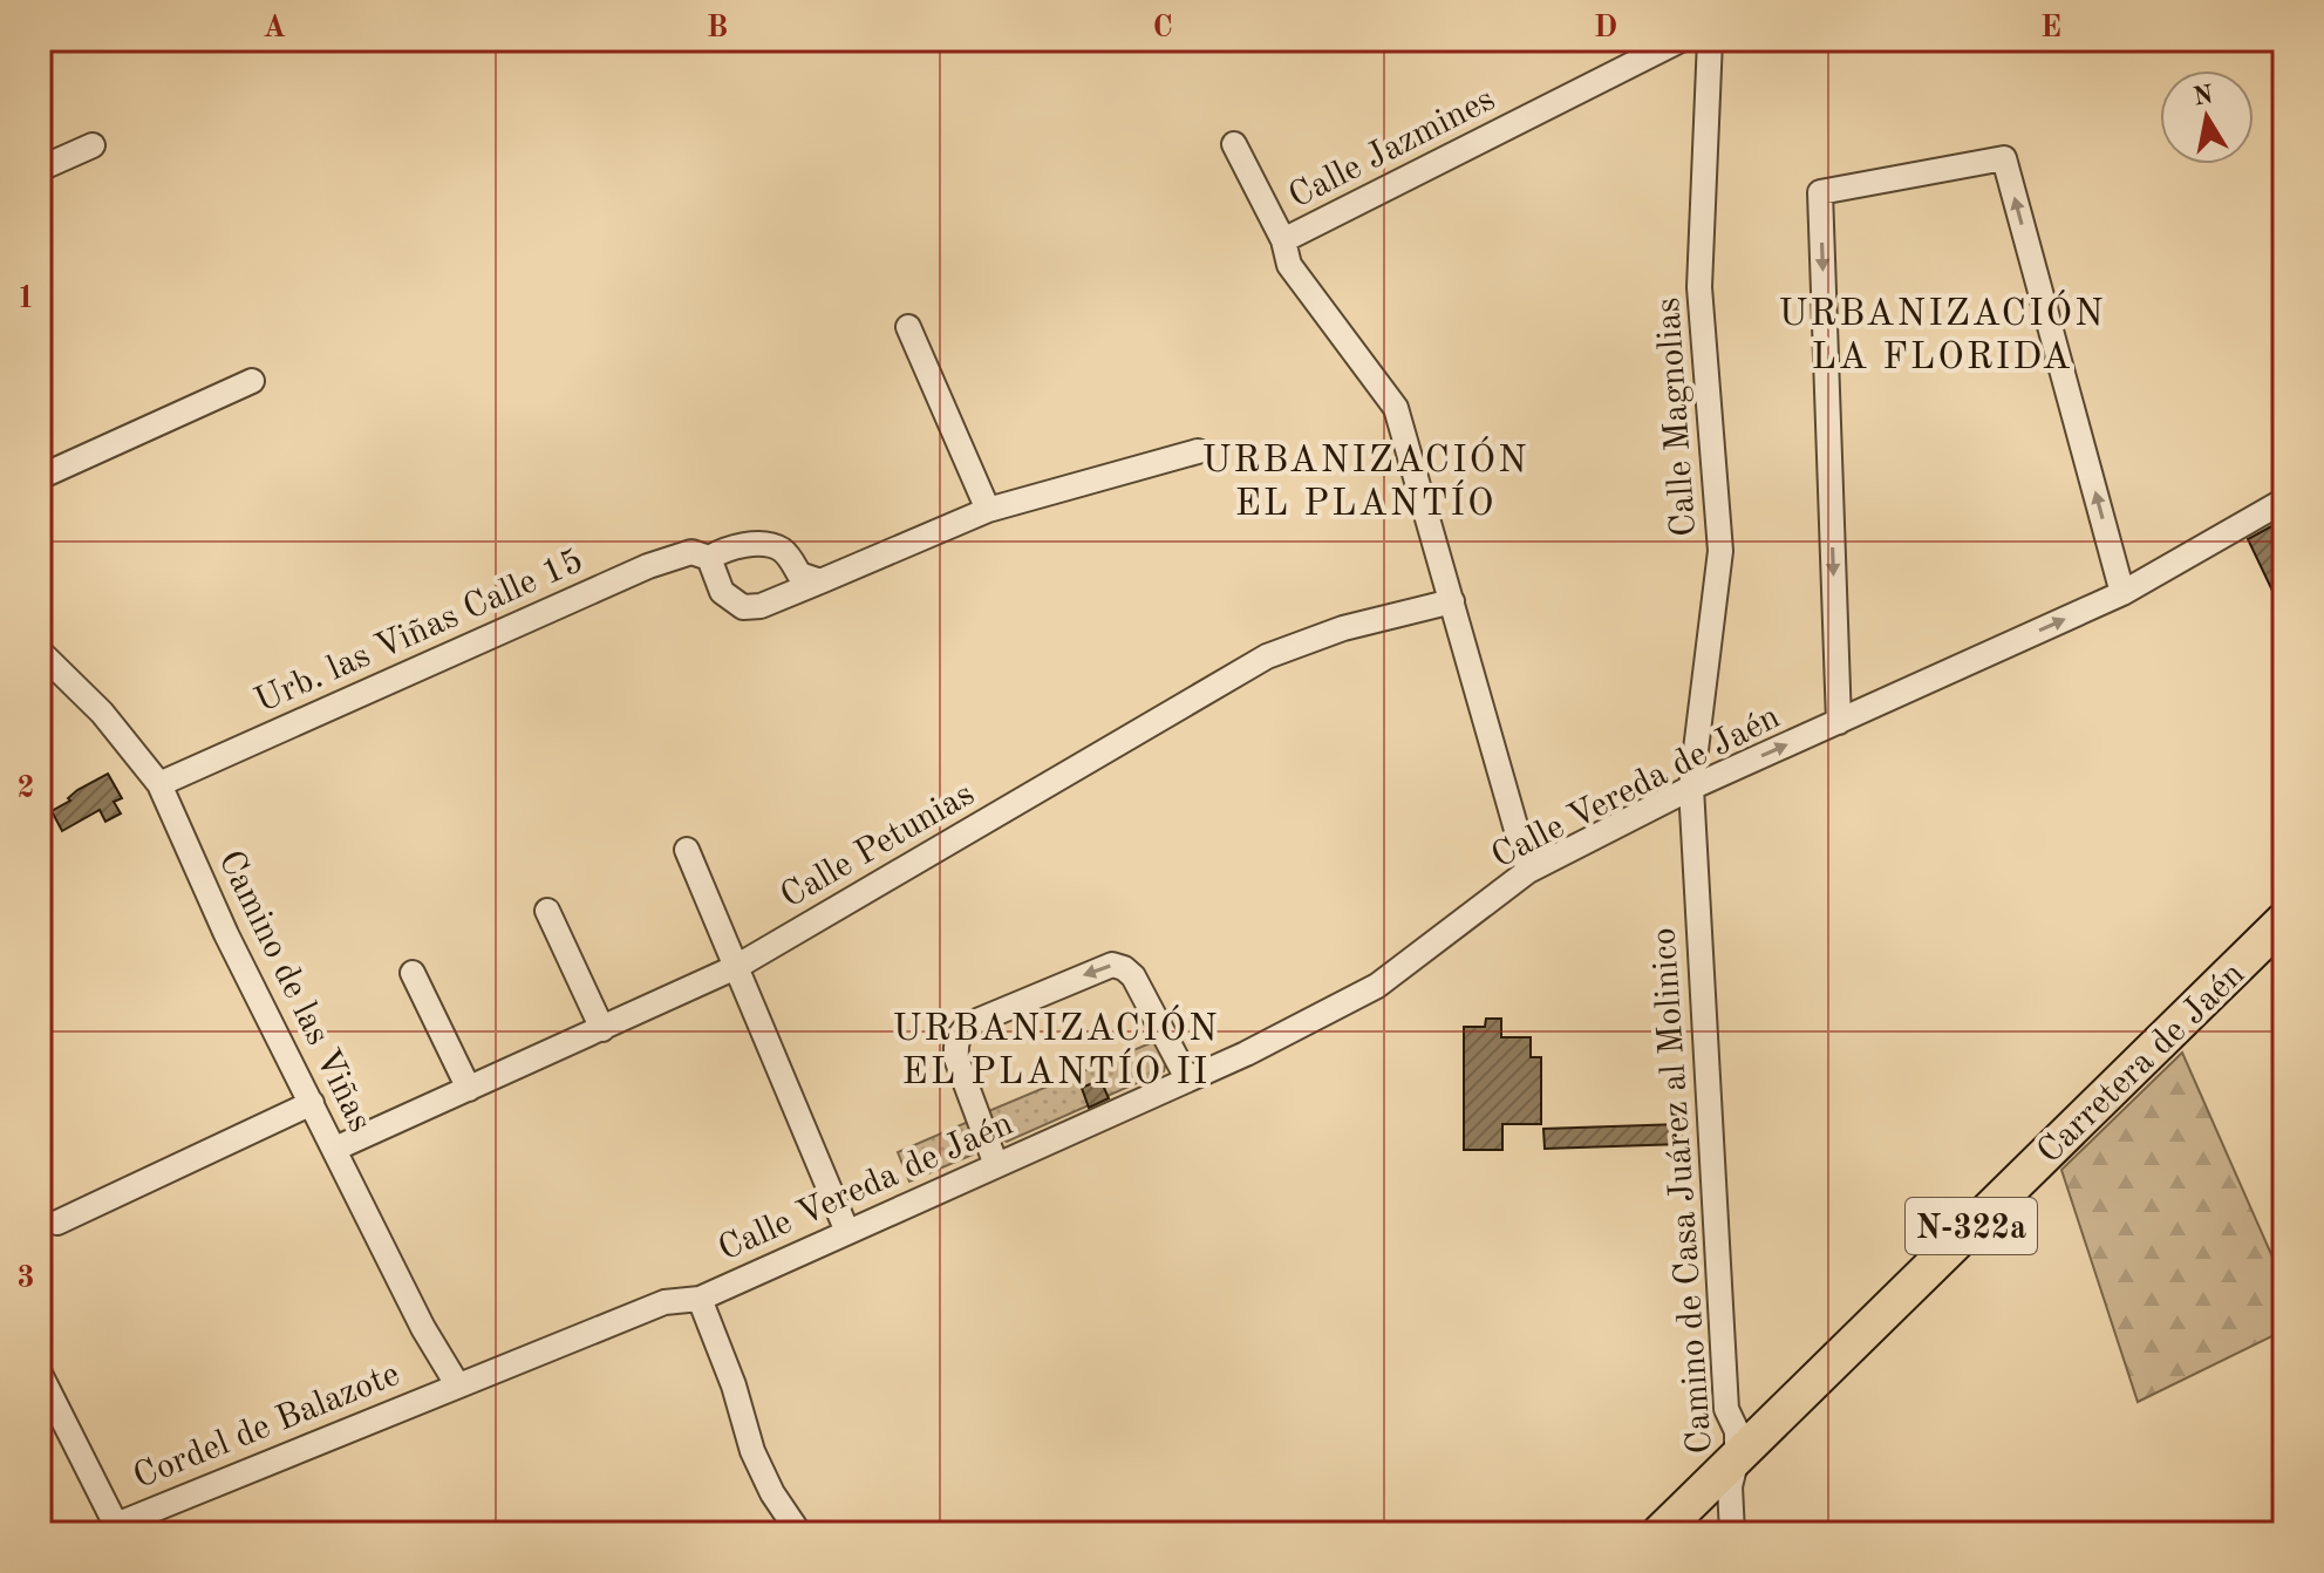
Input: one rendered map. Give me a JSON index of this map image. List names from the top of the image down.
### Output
{
  "streets": {
    "highway": ["Carretera de Jaén", "N-322a"],
    "street": [
      "Calle Jazmines",
      "Calle Magnolias",
      "Urb. las Viñas Calle 15",
      "Calle Vereda de Jaén",
      "Calle Petunias",
      "Camino de las Viñas",
      "Camino de Casa Juárez al Molinico",
      "Cordel de Balazote"
    ]
  },
  "crossings": [
    ["Calle Magnolias", "Calle Vereda de Jaén"],
    ["Calle Magnolias", "Camino de Casa Juárez al Molinico"],
    ["Urb. las Viñas Calle 15", "Camino de las Viñas"],
    ["Calle Vereda de Jaén", "Camino de las Viñas"],
    ["Calle Vereda de Jaén", "Camino de Casa Juárez al Molinico"],
    ["Calle Vereda de Jaén", "Cordel de Balazote"],
    ["Calle Petunias", "Camino de las Viñas"],
    ["Camino de las Viñas", "Cordel de Balazote"],
    ["Carretera de Jaén", "Camino de Casa Juárez al Molinico"]
  ],
  "districts": ["URBANIZACIÓN LA FLORIDA", "URBANIZACIÓN EL PLANTÍO", "URBANIZACIÓN EL PLANTÍO II"],
  "north": "top",
  "grid": {
    "columns": [
      "A",
      "B",
      "C",
      "D",
      "E"
    ],
    "rows": ["1", "2", "3"]
  }
}
